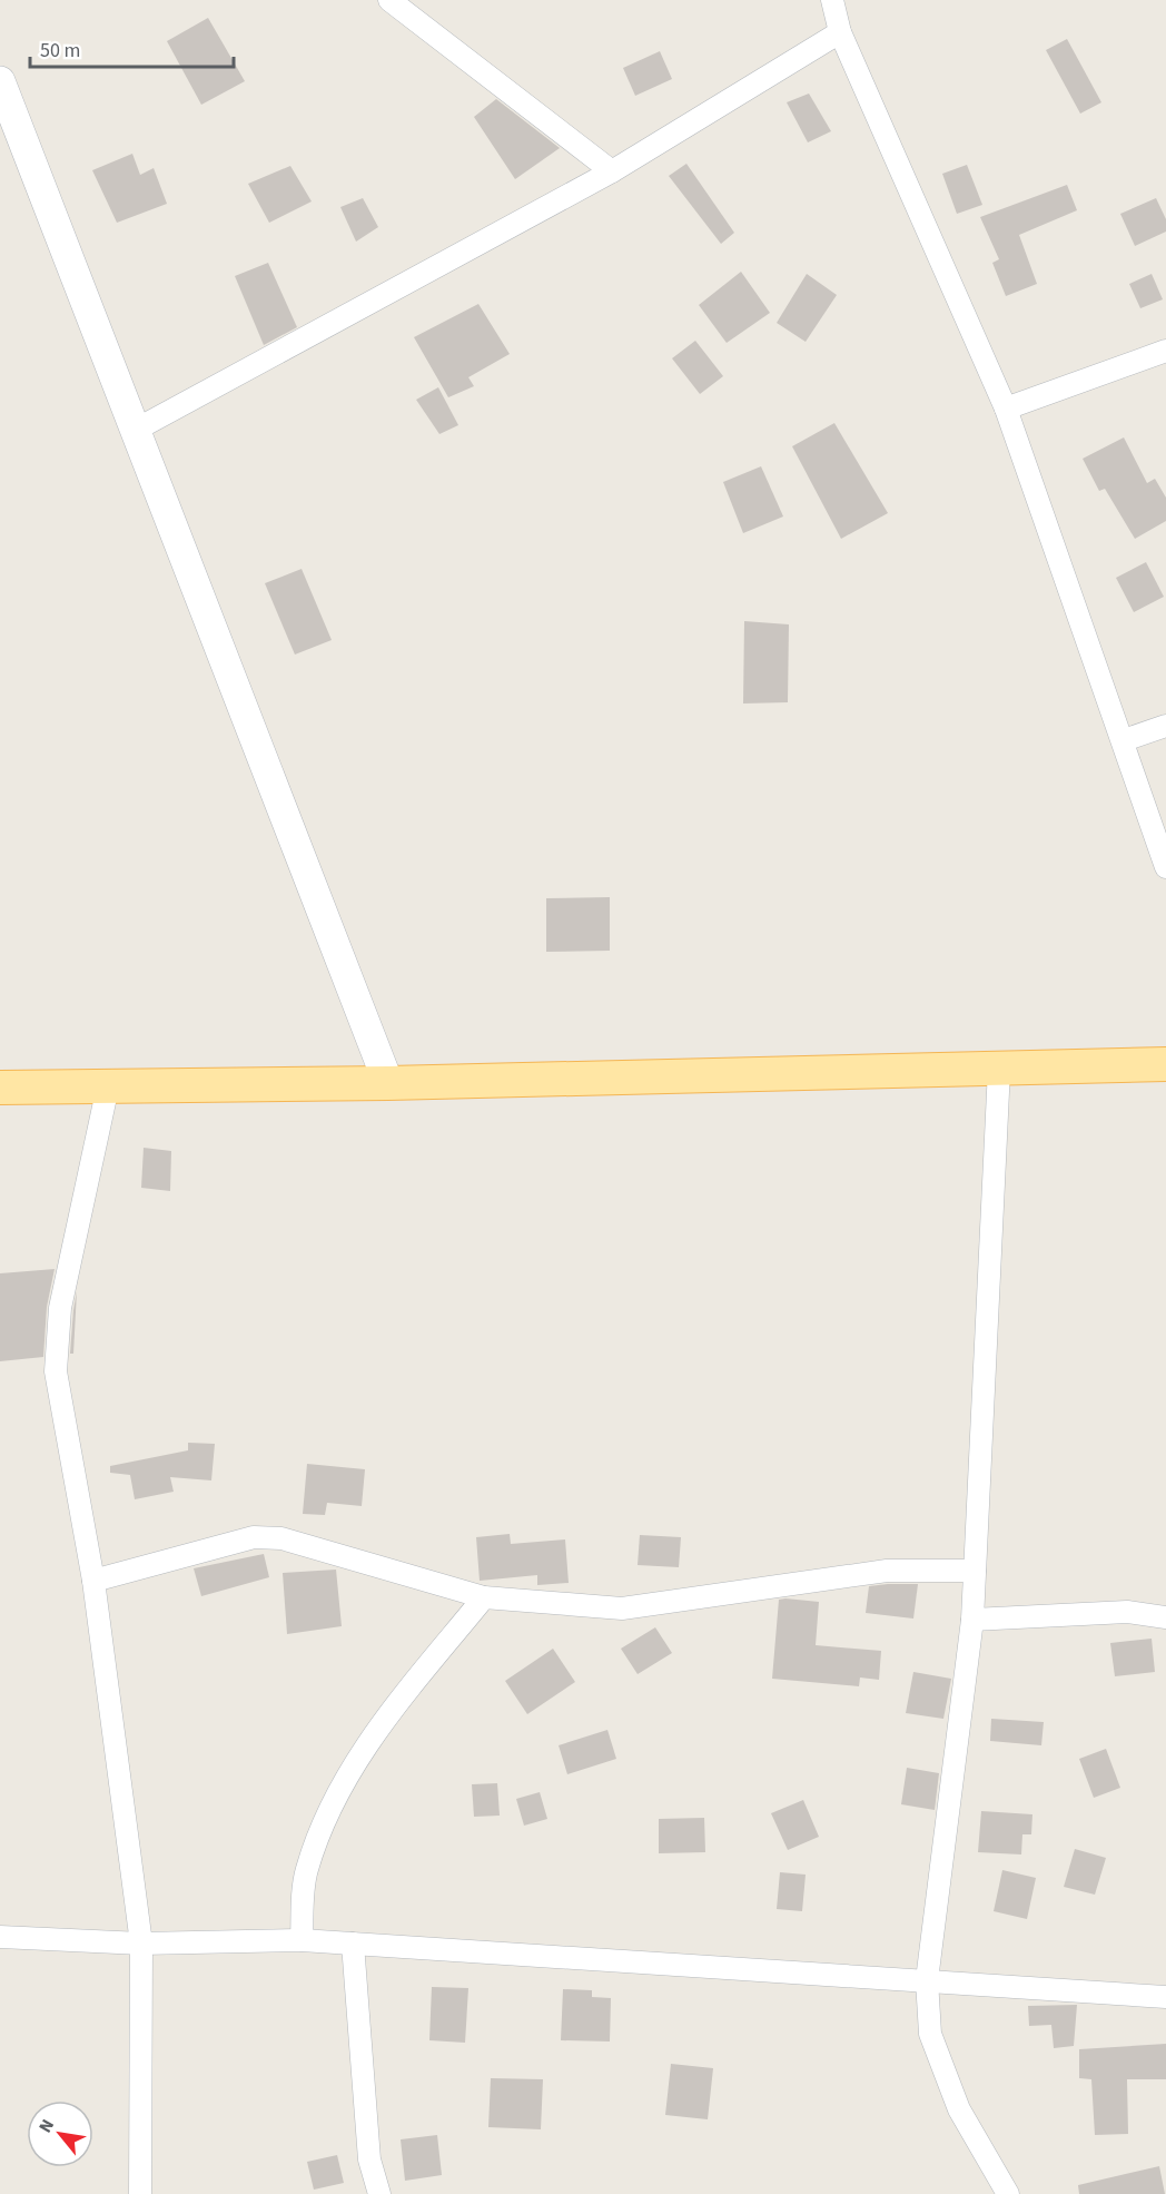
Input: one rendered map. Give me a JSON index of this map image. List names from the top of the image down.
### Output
{
  "scale_bar": "50 m",
  "north": "top left"
}
